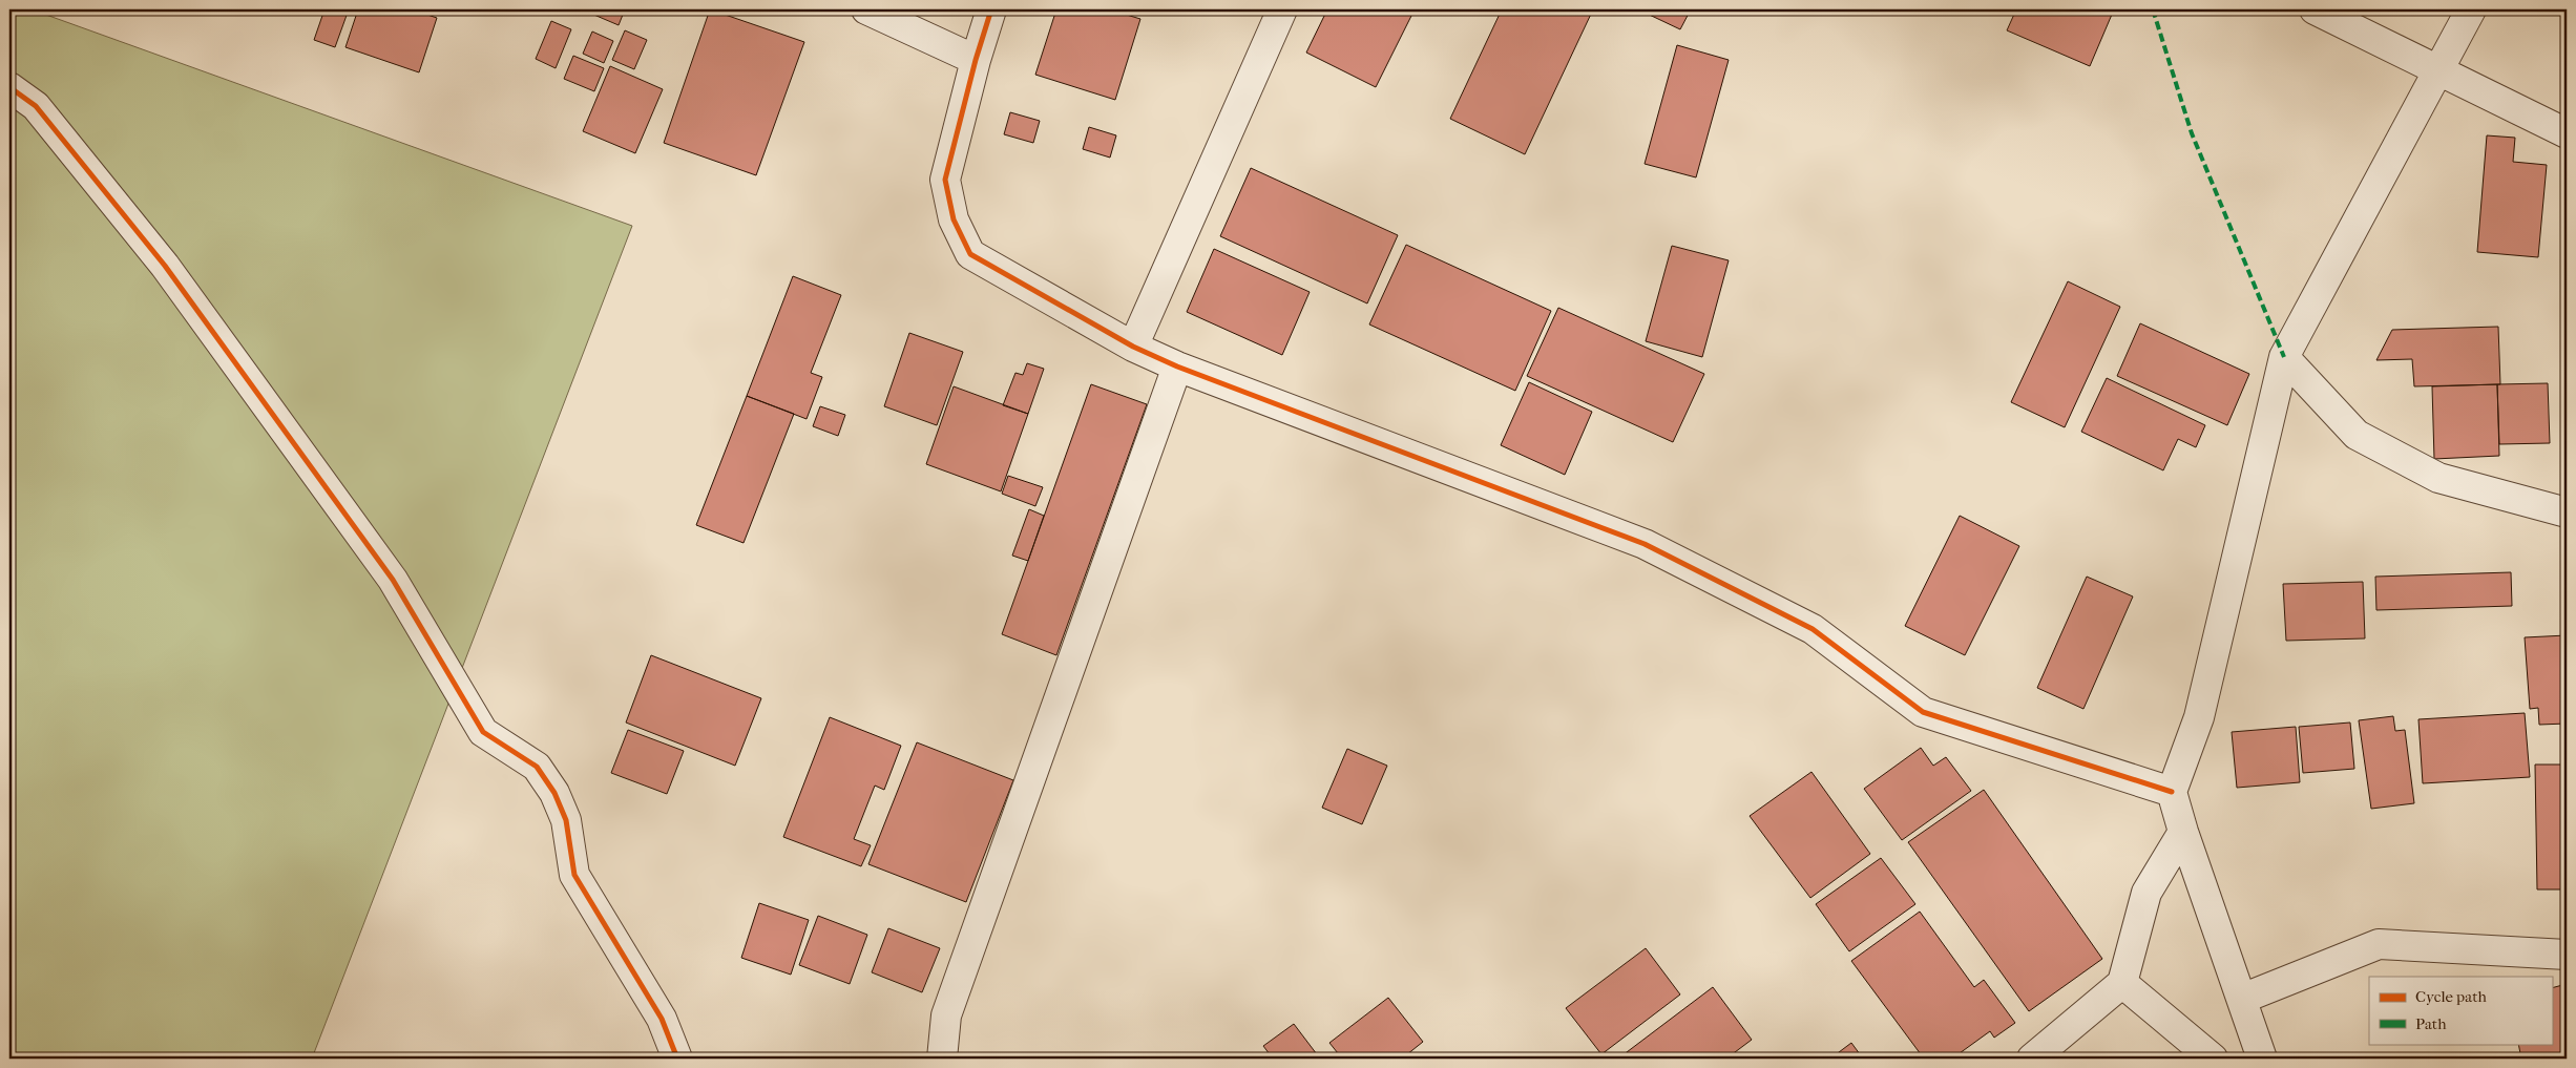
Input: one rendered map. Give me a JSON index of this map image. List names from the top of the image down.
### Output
{
  "legend": ["Cycle path", "Path"]
}
